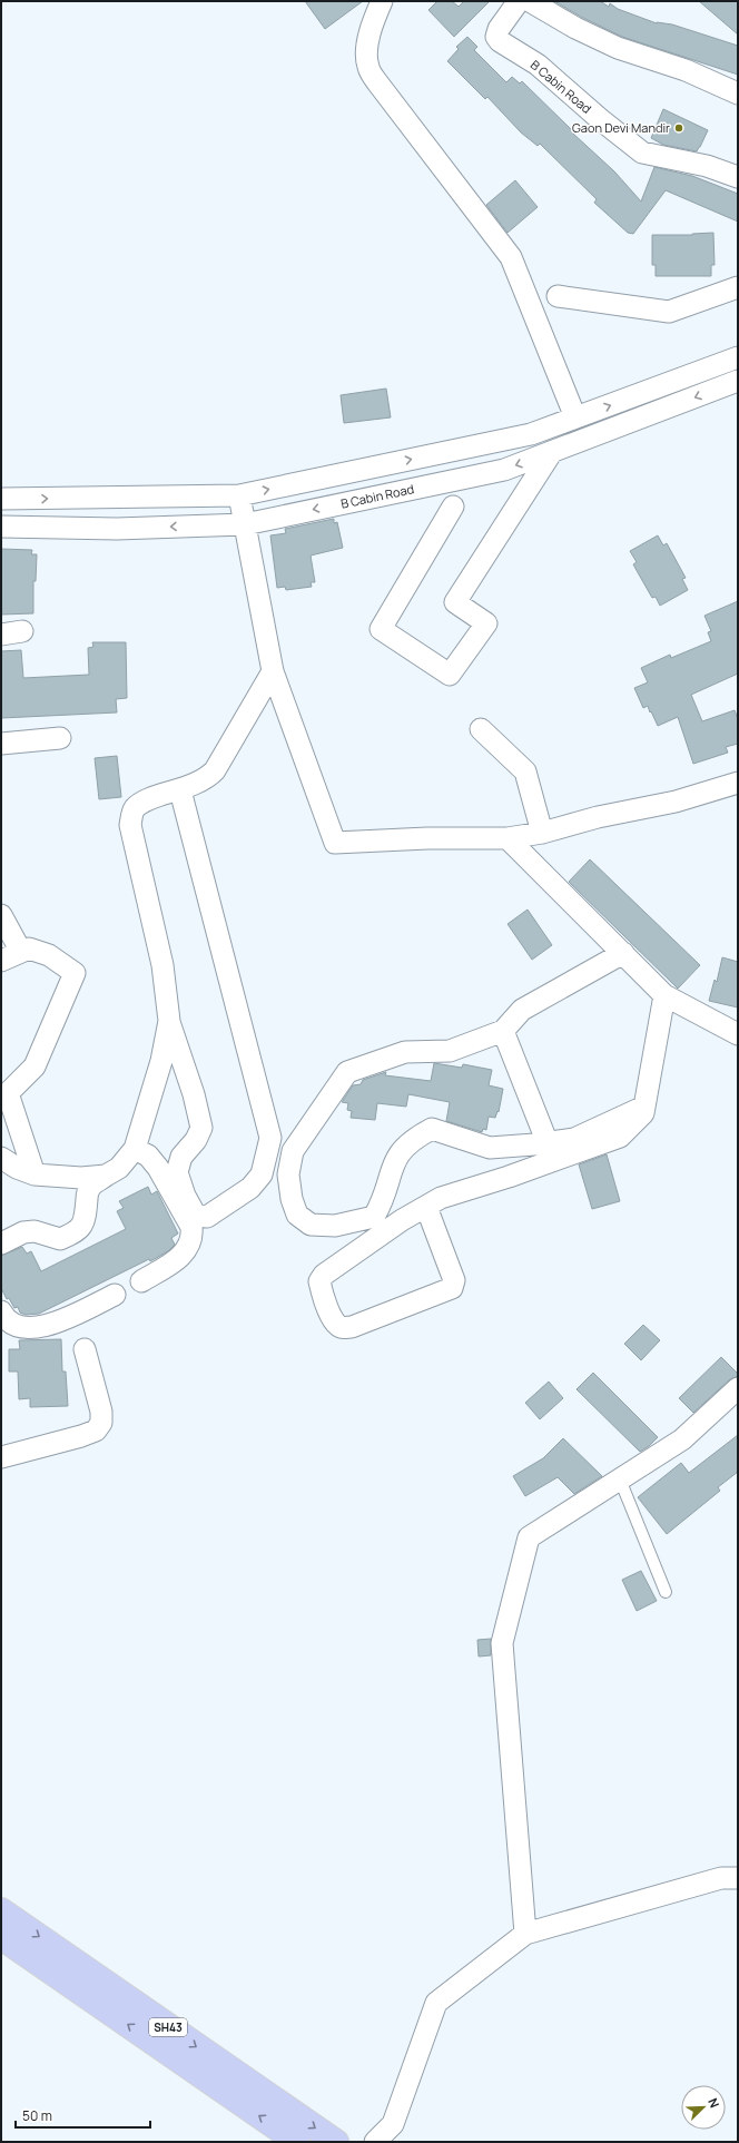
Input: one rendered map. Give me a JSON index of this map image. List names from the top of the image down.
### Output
{
  "streets": {
    "main road": ["SH43"],
    "street": ["B Cabin Road"]
  },
  "places": ["Gaon Devi Mandir"],
  "scale_bar": "50 m",
  "north": "top right"
}
